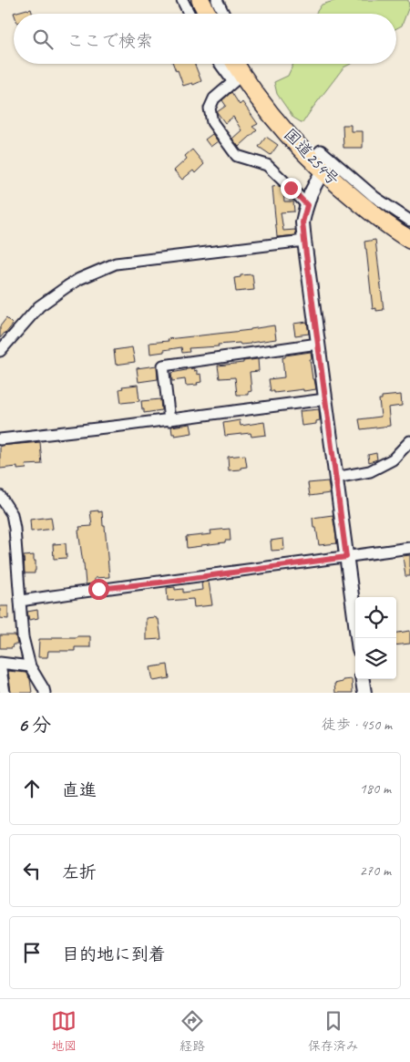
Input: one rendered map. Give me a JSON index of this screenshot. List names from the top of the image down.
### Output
{
  "streets": {
    "highway": ["国道254号"]
  },
  "page": {
    "search": "ここで検索",
    "heading": ["6 分", "徒歩 · 450 m"],
    "list": [
      ["直進", "180 m"],
      ["左折", "270 m"],
      "目的地に到着"
    ],
    "nav": ["地図", "経路", "保存済み"]
  }
}
